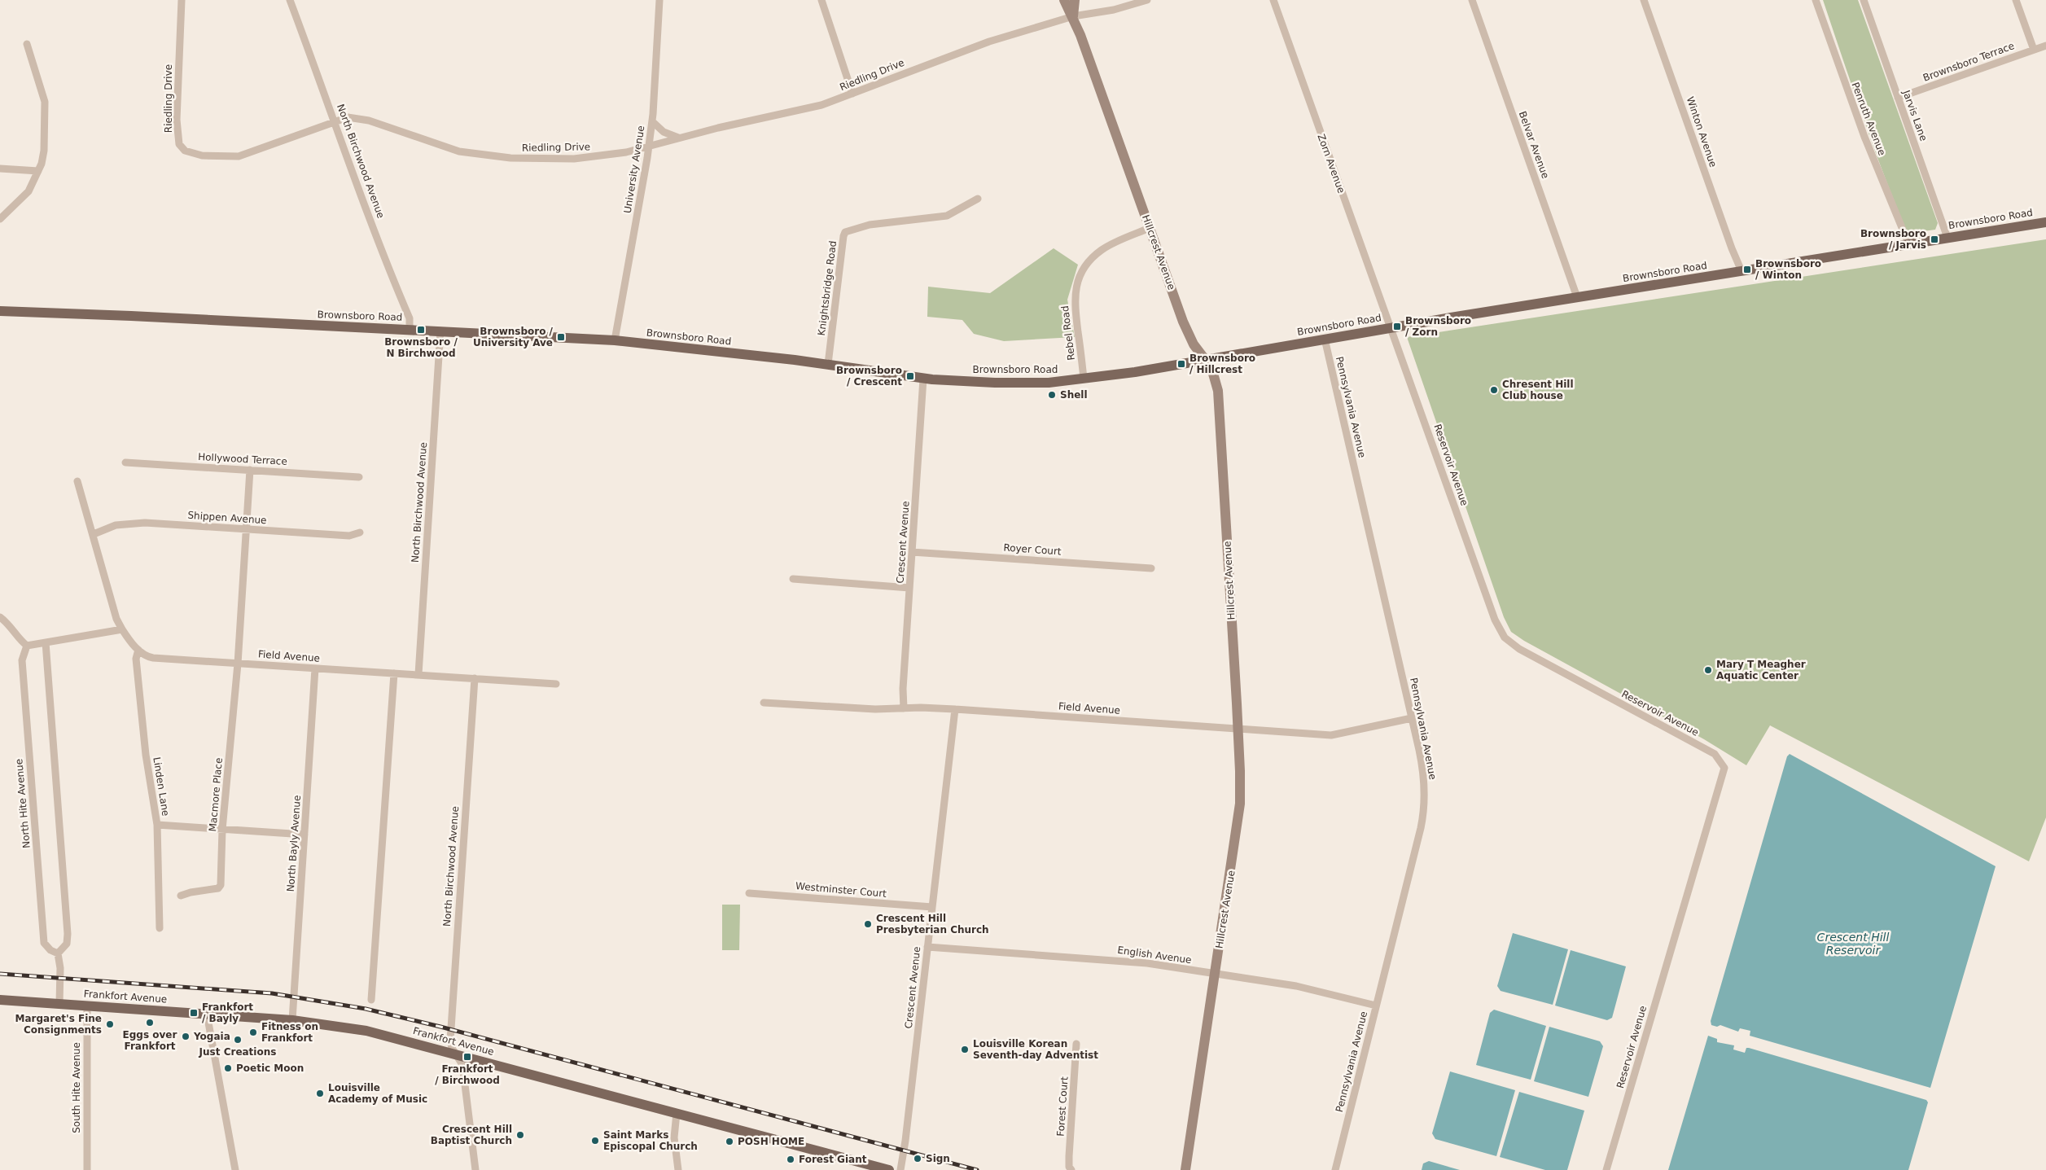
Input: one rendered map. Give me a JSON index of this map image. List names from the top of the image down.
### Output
{
  "streets": {
    "main road": ["Brownsboro Road", "Hillcrest Avenue", "Frankfort Avenue"],
    "street": [
      "Brownsboro Terrace",
      "Riedling Drive",
      "Jarvis Lane",
      "Penruth Avenue",
      "Winton Avenue",
      "Belvar Avenue",
      "North Birchwood Avenue",
      "Zorn Avenue",
      "University Avenue",
      "Knightsbridge Road",
      "Rebel Road",
      "Pennsylvania Avenue",
      "Hollywood Terrace",
      "Reservoir Avenue",
      "Shippen Avenue",
      "Crescent Avenue",
      "Royer Court",
      "Field Avenue",
      "Linden Lane",
      "Macmore Place",
      "North Hite Avenue",
      "North Bayly Avenue",
      "Westminster Court",
      "English Avenue",
      "South Hite Avenue",
      "Forest Court"
    ]
  },
  "crossings": [
    ["Brownsboro Terrace", "Jarvis Lane"],
    ["Riedling Drive", "North Birchwood Avenue"],
    ["Riedling Drive", "University Avenue"],
    ["Riedling Drive", "Hillcrest Avenue"],
    ["Jarvis Lane", "Brownsboro Road"],
    ["Penruth Avenue", "Brownsboro Road"],
    ["Winton Avenue", "Brownsboro Road"],
    ["Belvar Avenue", "Brownsboro Road"],
    ["North Birchwood Avenue", "Brownsboro Road"],
    ["North Birchwood Avenue", "Field Avenue"],
    ["North Birchwood Avenue", "Frankfort Avenue"],
    ["Zorn Avenue", "Brownsboro Road"],
    ["Zorn Avenue", "Reservoir Avenue"],
    ["University Avenue", "Brownsboro Road"],
    ["Brownsboro Road", "Hillcrest Avenue"],
    ["Brownsboro Road", "Knightsbridge Road"],
    ["Brownsboro Road", "Rebel Road"],
    ["Brownsboro Road", "Pennsylvania Avenue"],
    ["Brownsboro Road", "Reservoir Avenue"],
    ["Brownsboro Road", "Crescent Avenue"],
    ["Hillcrest Avenue", "Rebel Road"],
    ["Hillcrest Avenue", "Field Avenue"],
    ["Hillcrest Avenue", "English Avenue"],
    ["Pennsylvania Avenue", "Field Avenue"],
    ["Pennsylvania Avenue", "English Avenue"],
    ["Crescent Avenue", "Royer Court"],
    ["Crescent Avenue", "Field Avenue"],
    ["Crescent Avenue", "Westminster Court"],
    ["Crescent Avenue", "English Avenue"],
    ["Field Avenue", "Linden Lane"],
    ["Field Avenue", "Macmore Place"],
    ["Field Avenue", "North Bayly Avenue"],
    ["North Bayly Avenue", "Frankfort Avenue"],
    ["Frankfort Avenue", "South Hite Avenue"]
  ],
  "water": ["Crescent Hill Reservoir"],
  "places": {
    "transit": [
      "Brownsboro / Jarvis",
      "Brownsboro / Winton",
      "Brownsboro / Zorn",
      "Brownsboro / N Birchwood",
      "Brownsboro / University Ave",
      "Brownsboro / Hillcrest",
      "Brownsboro / Crescent",
      "Frankfort / Bayly",
      "Frankfort / Birchwood"
    ],
    "other": [
      "Chresent Hill Club house",
      "Shell",
      "Mary T Meagher Aquatic Center",
      "Crescent Hill Presbyterian Church",
      "Eggs over Frankfort",
      "Margaret's Fine Consignments",
      "Fitness on Frankfort",
      "Yogaia",
      "Just Creations",
      "Louisville Korean Seventh-day Adventist",
      "Poetic Moon",
      "Louisville Academy of Music",
      "Crescent Hill Baptist Church",
      "Saint Marks Episcopal Church",
      "POSH HOME",
      "Sign",
      "Forest Giant"
    ]
  }
}
